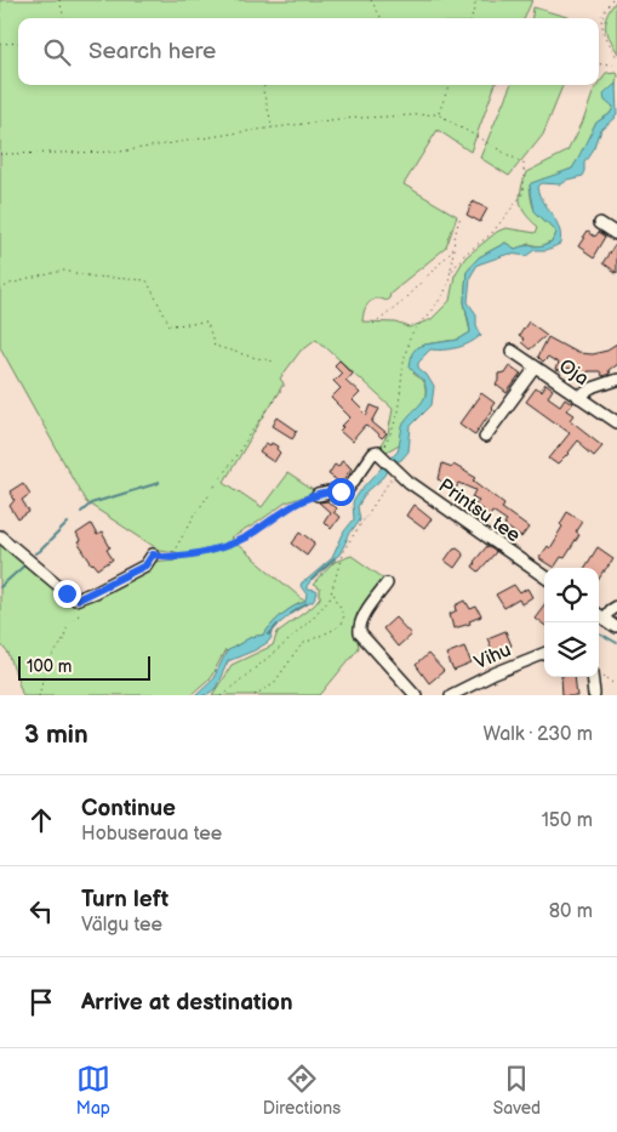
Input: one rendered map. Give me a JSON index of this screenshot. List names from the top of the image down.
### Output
{
  "streets": {
    "street": ["Oja", "Printsu tee", "Vihu"]
  },
  "scale_bar": "100 m",
  "page": {
    "search": "Search here",
    "scale": "100 m",
    "heading": ["3 min", "Walk · 230 m"],
    "list": [
      ["Continue", "Hobuseraua tee", "150 m"],
      ["Turn left", "Välgu tee", "80 m"],
      "Arrive at destination"
    ],
    "nav": ["Map", "Directions", "Saved"]
  }
}
